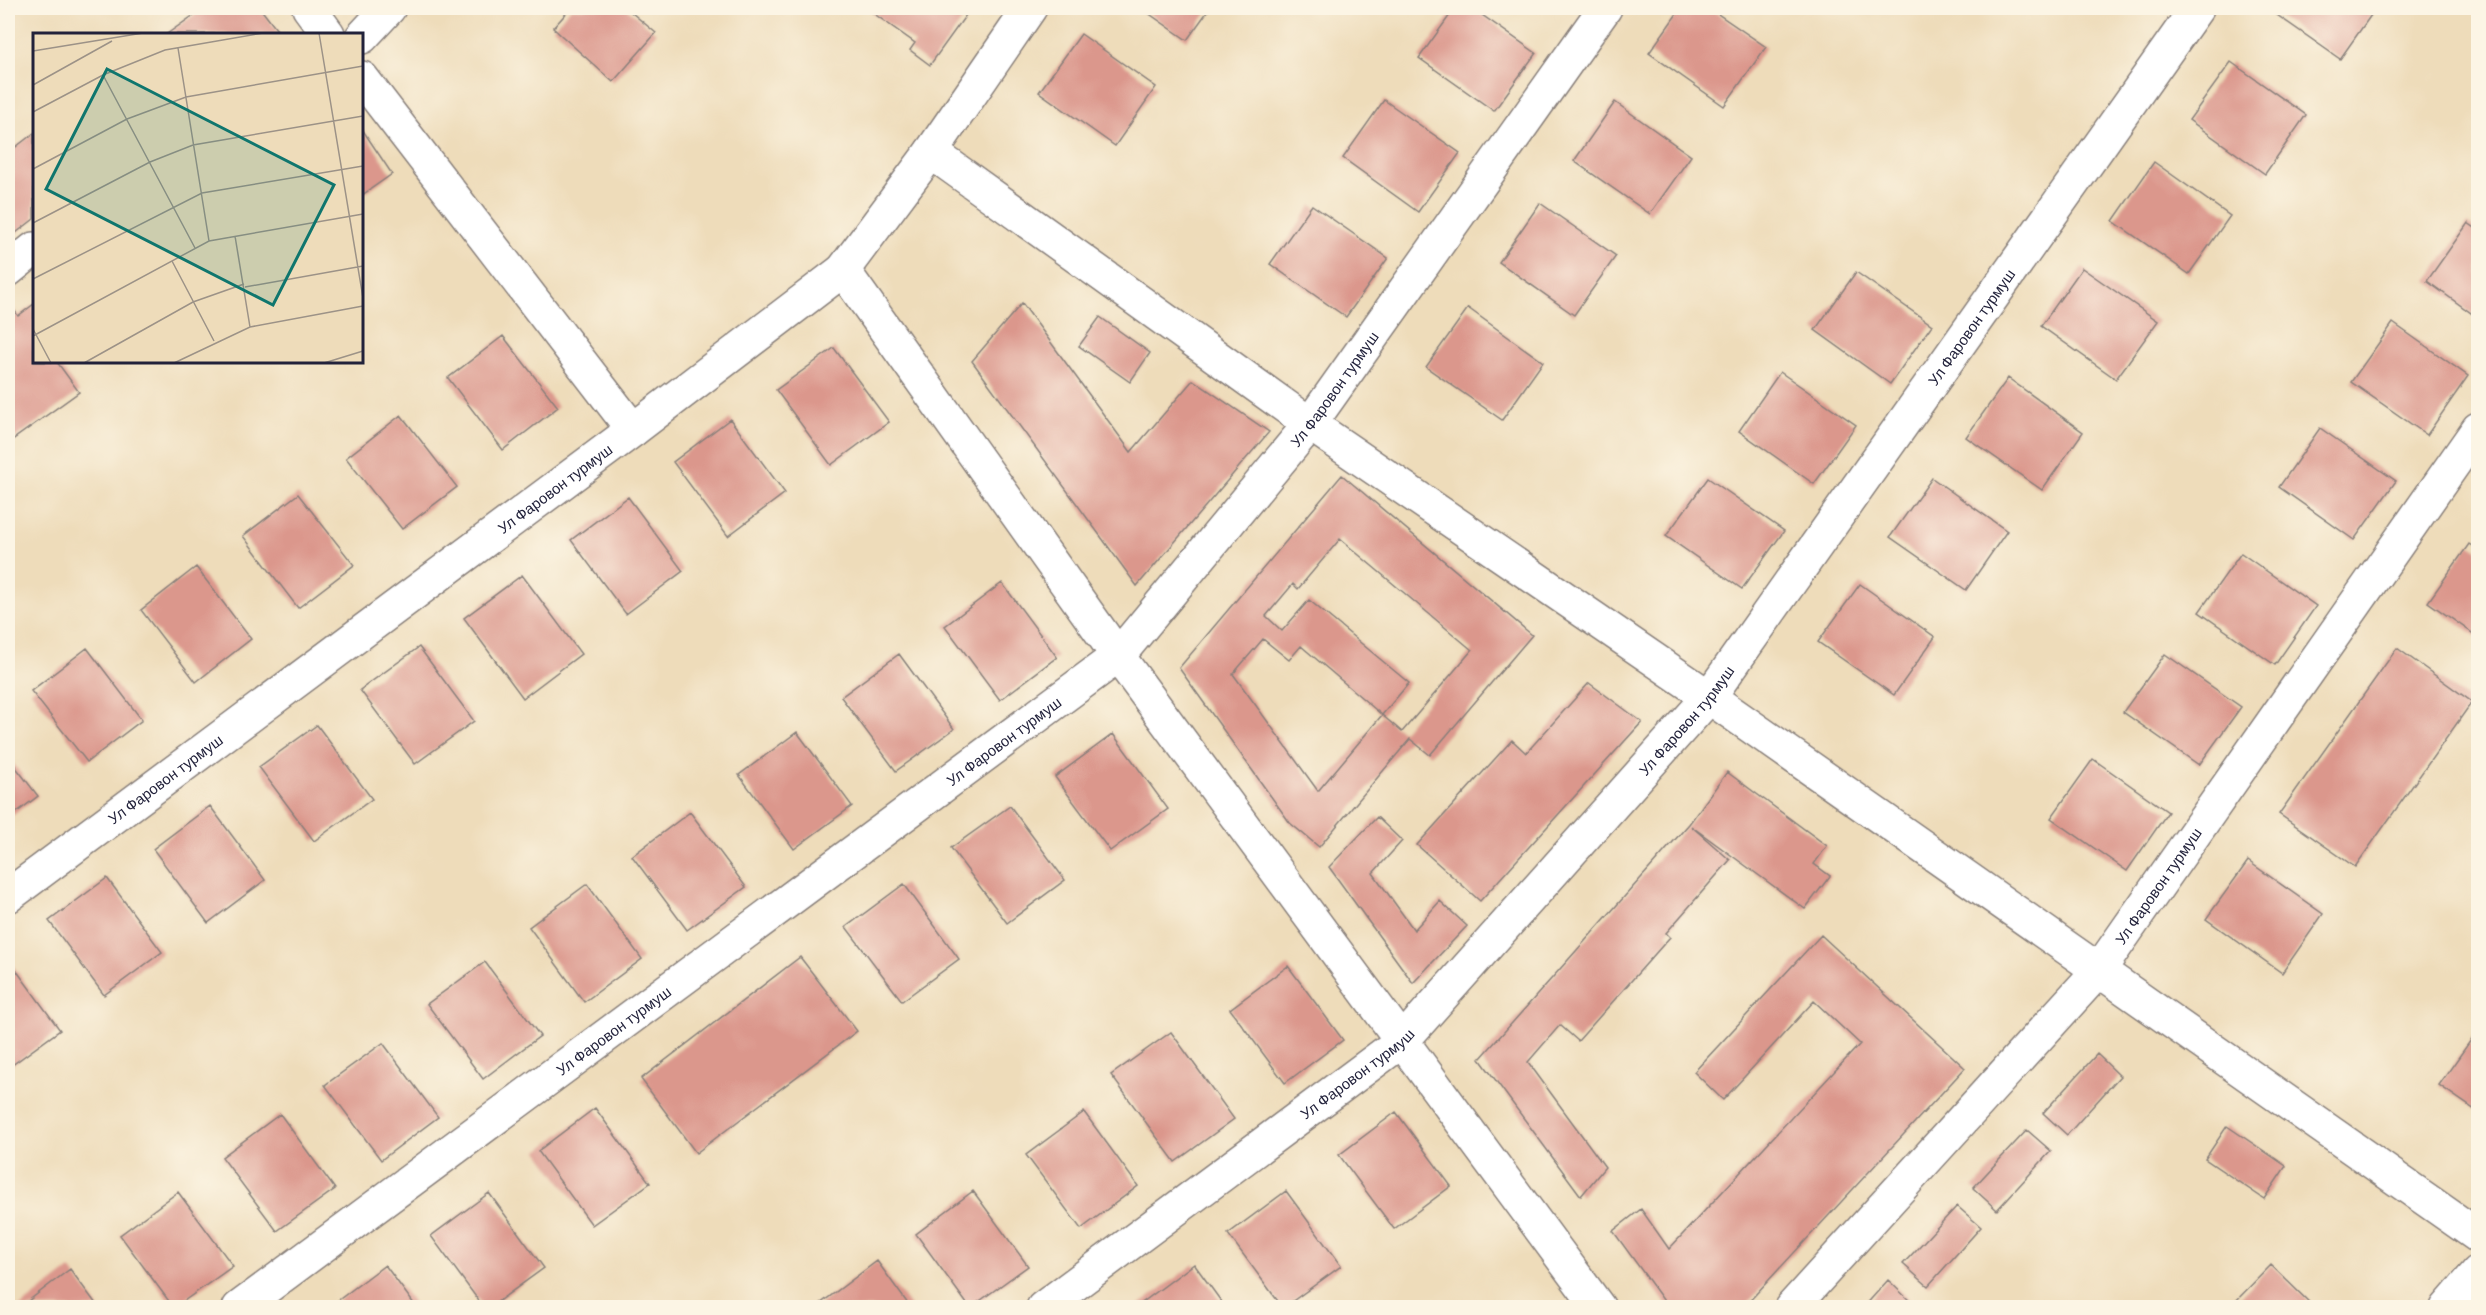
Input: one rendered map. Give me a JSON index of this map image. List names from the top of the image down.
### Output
{
  "streets": {
    "street": ["Ул Фаровон турмуш"]
  }
}
